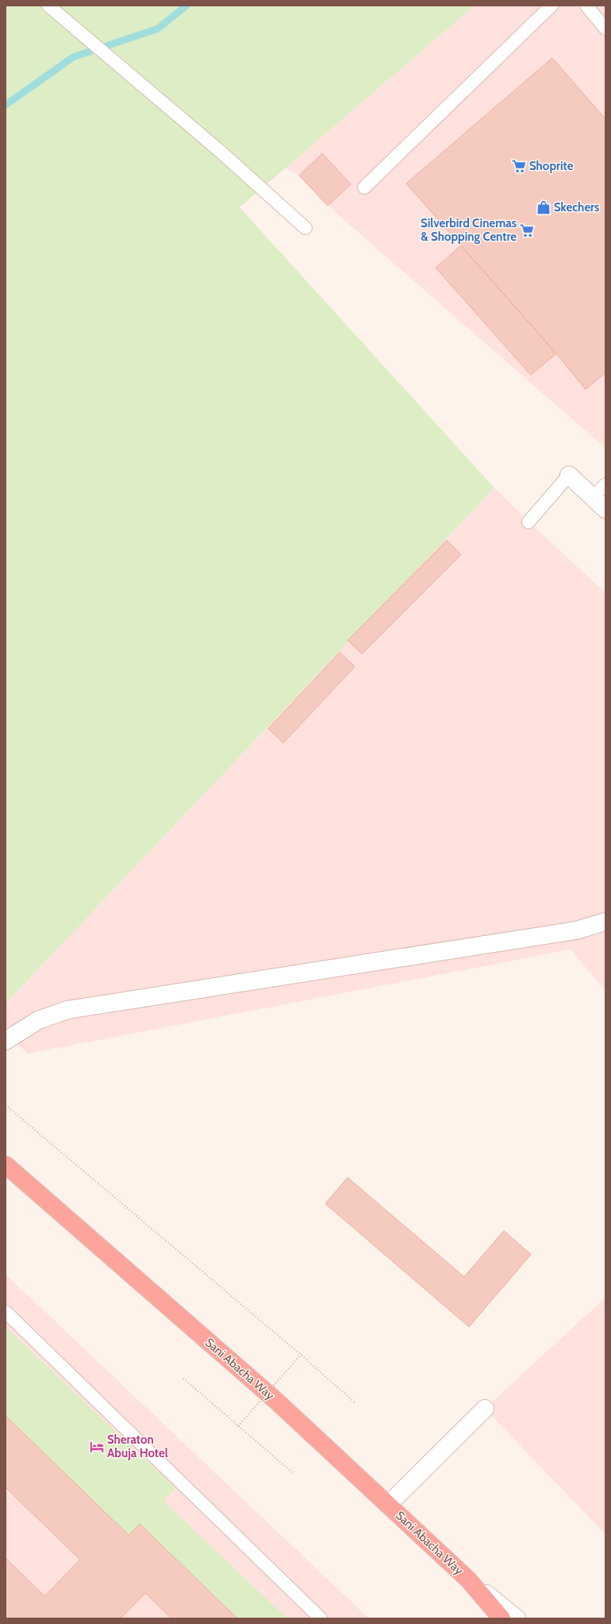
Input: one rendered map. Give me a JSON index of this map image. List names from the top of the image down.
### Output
{
  "streets": {
    "highway": ["Sani Abacha Way"]
  },
  "places": {
    "supermarket": ["Shoprite", "Silverbird Cinemas & Shopping Centre"],
    "shop": ["Skechers"],
    "hotel": ["Sheraton Abuja Hotel"]
  }
}
